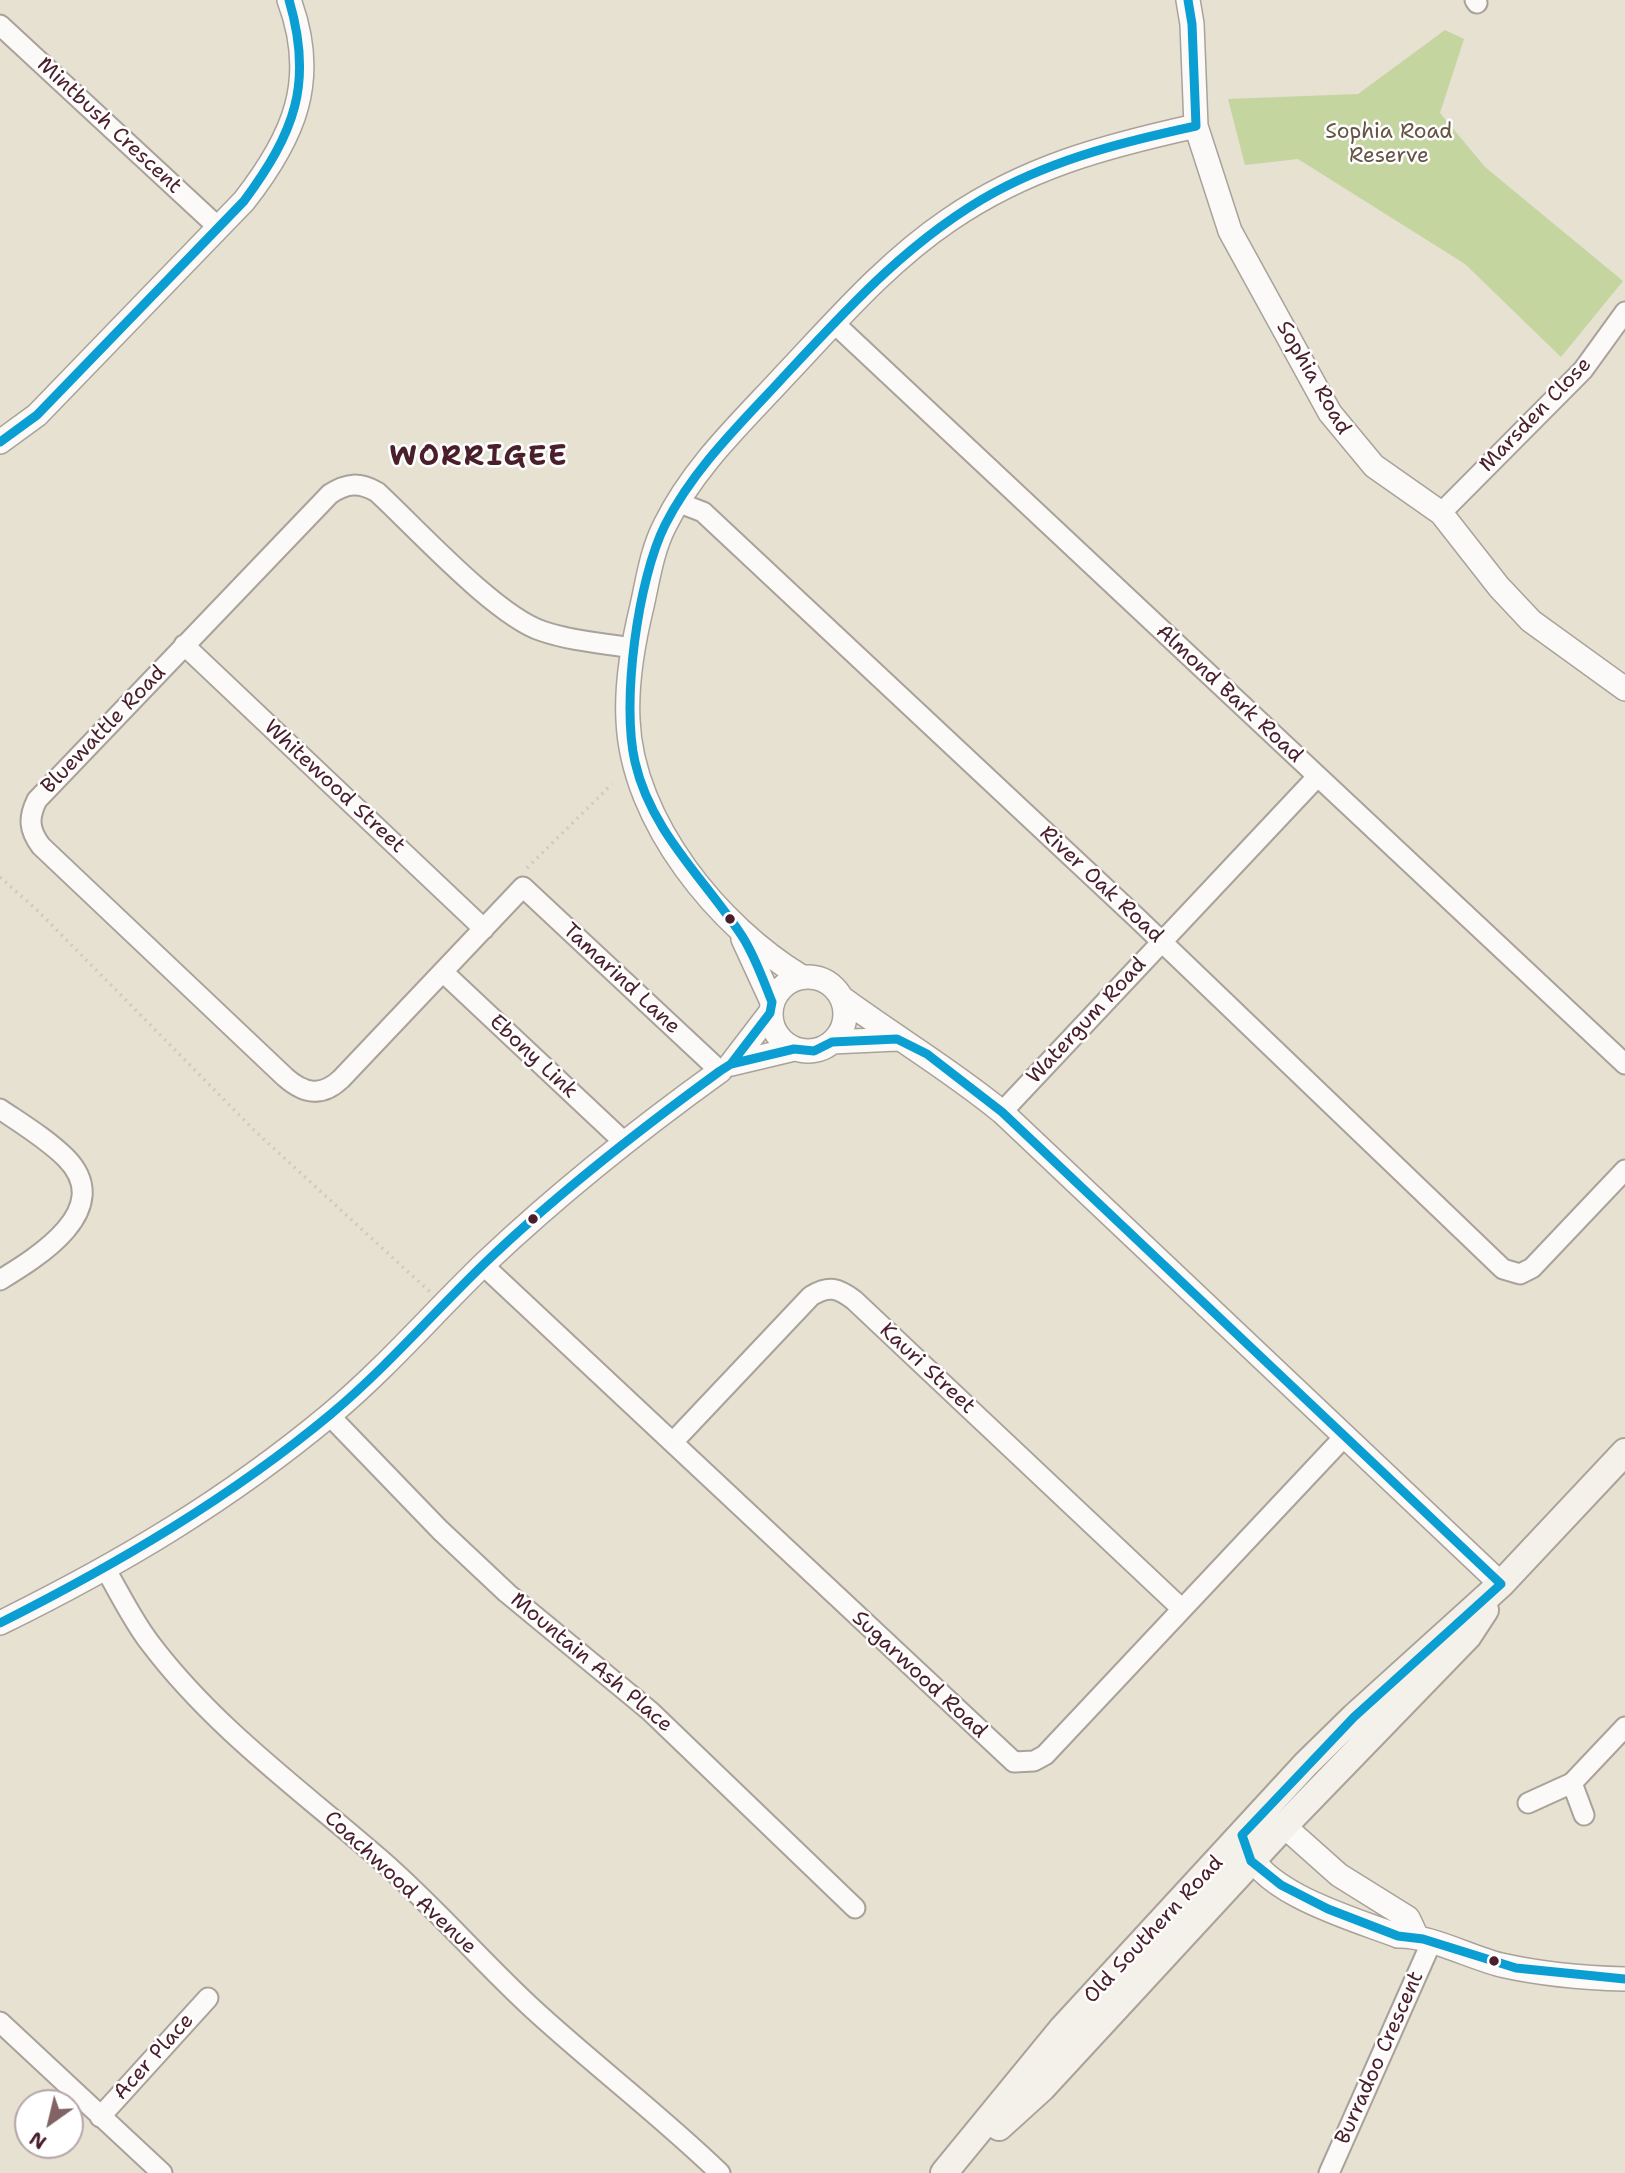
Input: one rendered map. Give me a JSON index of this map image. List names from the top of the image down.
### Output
{
  "streets": {
    "main road": ["Old Southern Road"],
    "street": [
      "Mintbush Crescent",
      "Sophia Road",
      "Marsden Close",
      "Almond Bark Road",
      "Bluewattle Road",
      "Whitewood Street",
      "River Oak Road",
      "Tamarind Lane",
      "Watergum Road",
      "Ebony Link",
      "Kauri Street",
      "Mountain Ash Place",
      "Sugarwood Road",
      "Coachwood Avenue",
      "Acer Place",
      "Burradoo Crescent"
    ]
  },
  "crossings": [
    ["Sophia Road", "Marsden Close"],
    ["Almond Bark Road", "Watergum Road"],
    ["Bluewattle Road", "Whitewood Street"],
    ["Bluewattle Road", "Tamarind Lane"],
    ["Bluewattle Road", "Ebony Link"],
    ["River Oak Road", "Watergum Road"],
    ["Kauri Street", "Sugarwood Road"]
  ],
  "districts": ["WORRIGEE"],
  "parks": ["Sophia Road Reserve"],
  "north": "bottom left"
}
